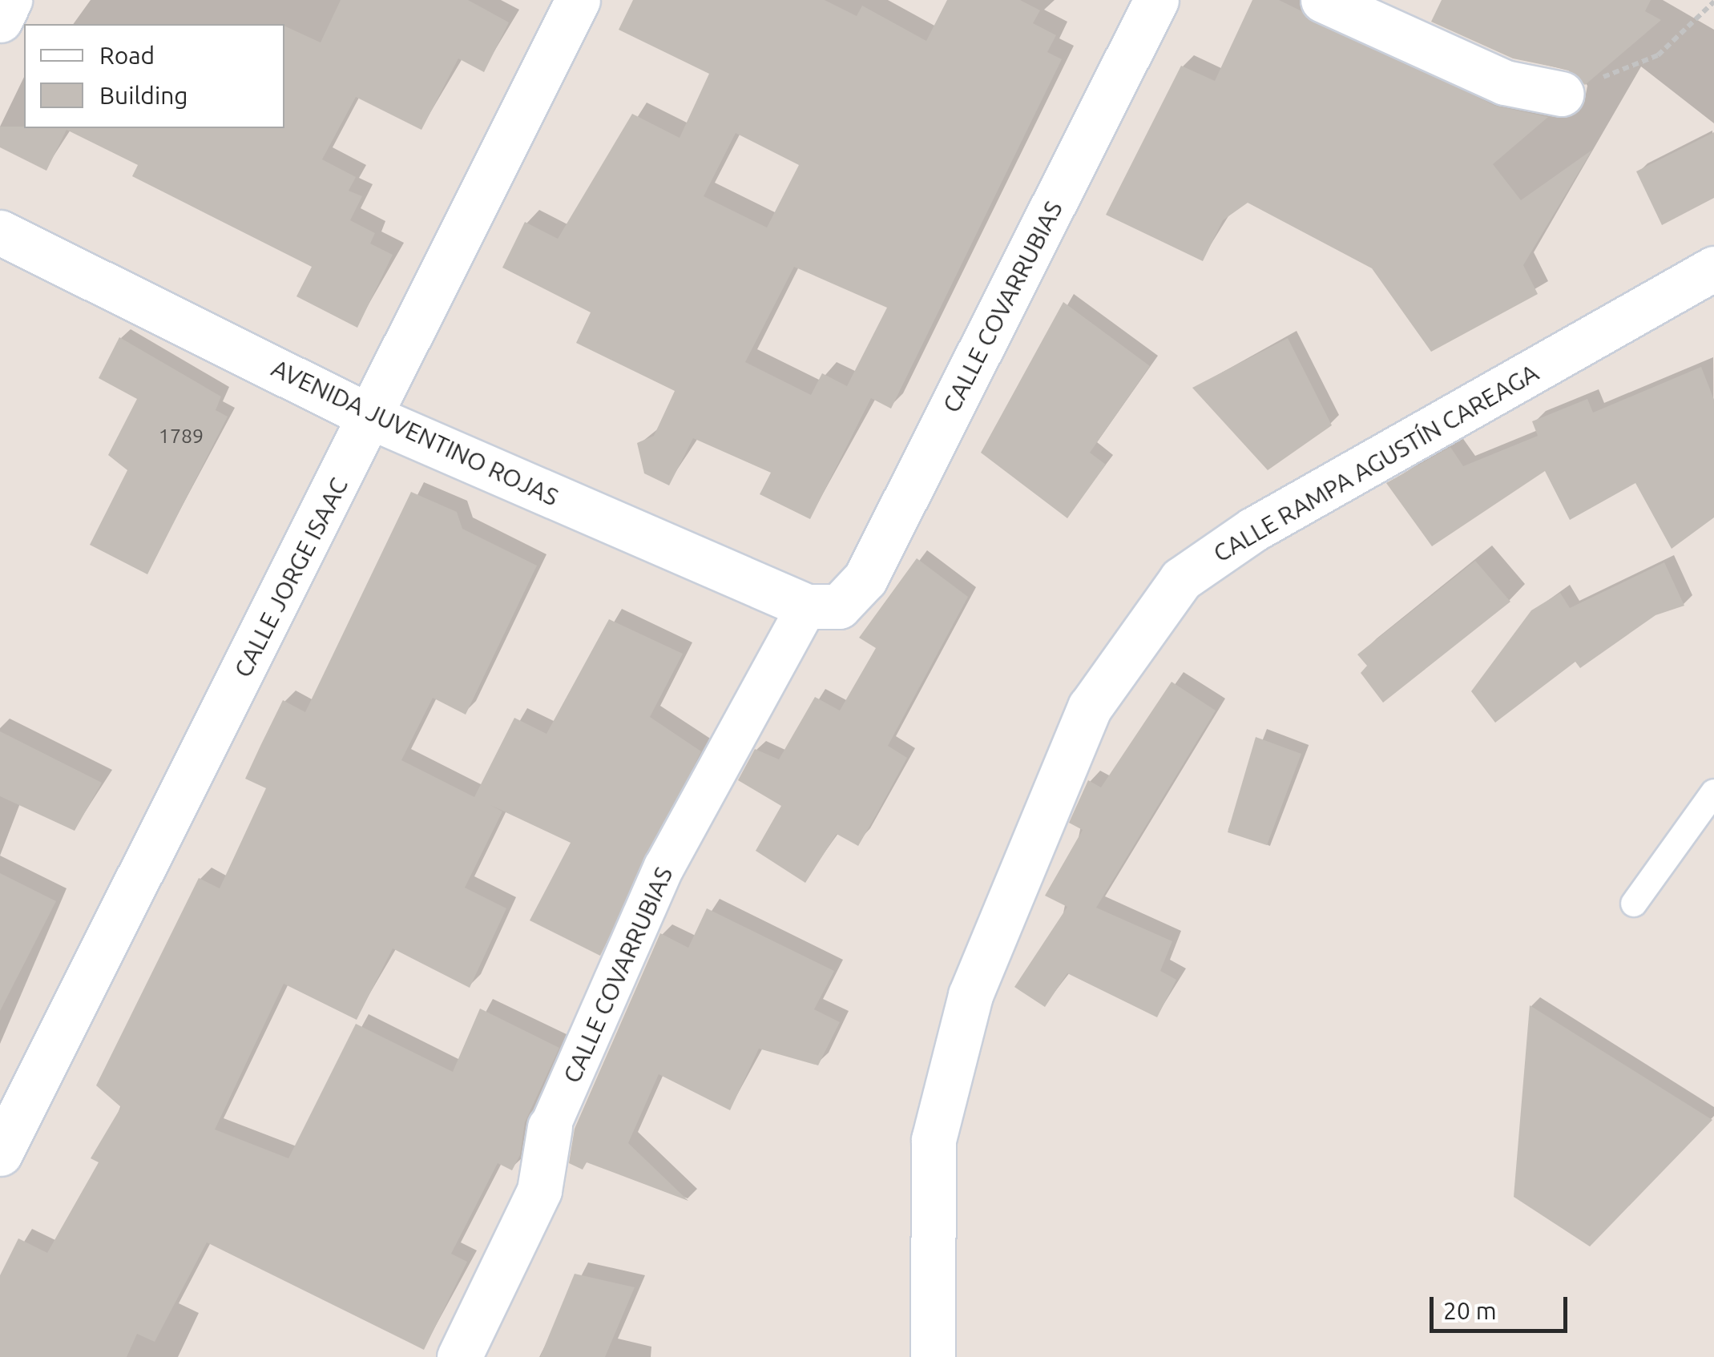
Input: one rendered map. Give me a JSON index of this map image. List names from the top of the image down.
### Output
{
  "streets": {
    "street": [
      "CALLE COVARRUBIAS",
      "AVENIDA JUVENTINO ROJAS",
      "CALLE RAMPA AGUSTÍN CAREAGA",
      "CALLE JORGE ISAAC"
    ]
  },
  "crossings": [
    ["CALLE COVARRUBIAS", "AVENIDA JUVENTINO ROJAS"],
    ["AVENIDA JUVENTINO ROJAS", "CALLE JORGE ISAAC"]
  ],
  "house_numbers": ["1789"],
  "legend": ["Road", "Building"],
  "scale_bar": "20 m"
}
